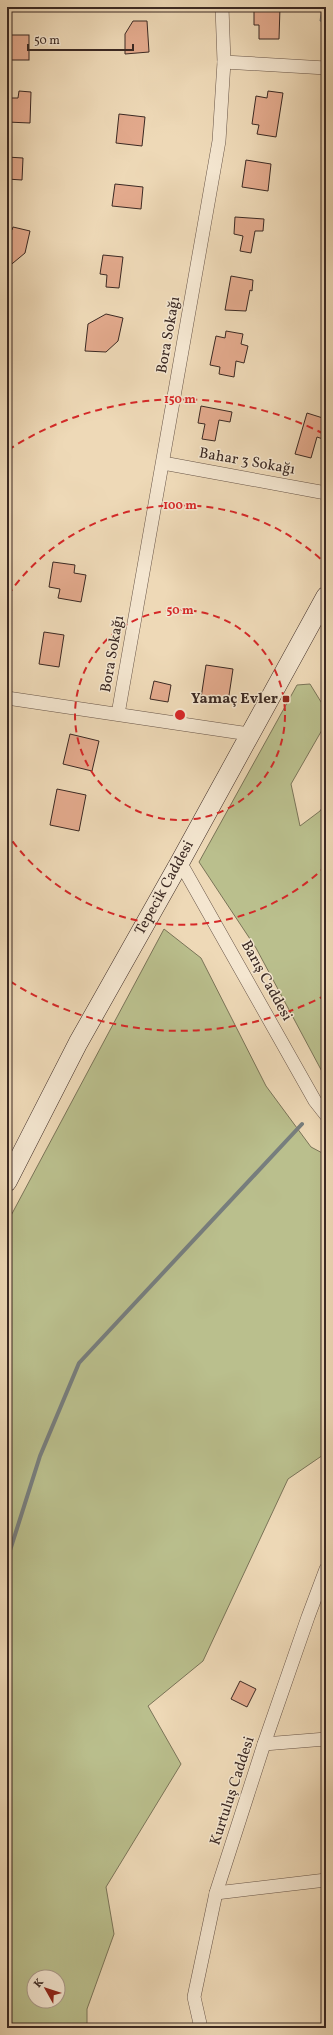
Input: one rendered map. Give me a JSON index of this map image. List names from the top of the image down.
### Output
{
  "streets": {
    "street": [
      "Bora Sokağı",
      "Bahar 3 Sokağı",
      "Tepecik Caddesi",
      "Barış Caddesi",
      "Kurtuluş Caddesi"
    ]
  },
  "crossings": [
    ["Bora Sokağı", "Bahar 3 Sokağı"],
    ["Tepecik Caddesi", "Barış Caddesi"]
  ],
  "places": {
    "transit": ["Yamaç Evler"]
  },
  "scale_bar": "50 m",
  "north": "top left",
  "rings": ["150 m", "100 m", "50 m"]
}
